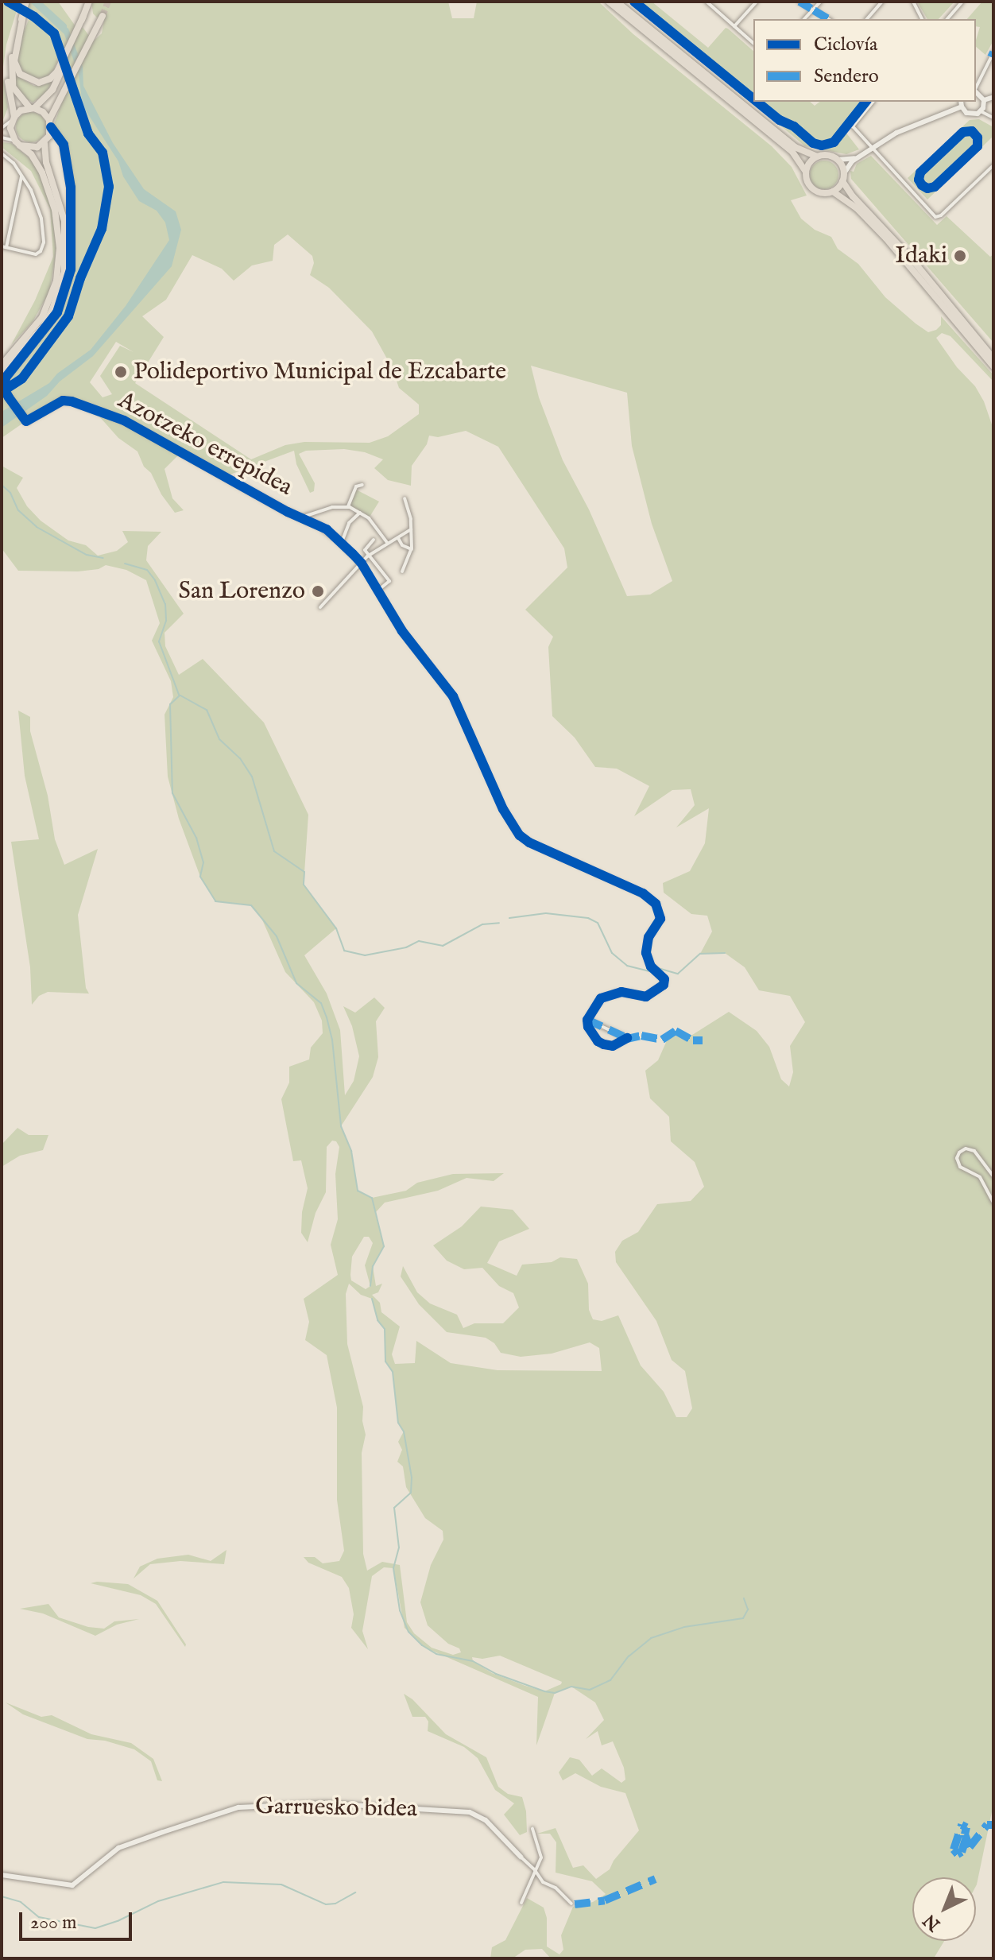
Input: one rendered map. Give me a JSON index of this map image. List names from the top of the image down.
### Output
{
  "streets": {
    "street": ["Azotzeko errepidea", "Garruesko bidea"]
  },
  "places": ["Idaki", "Polideportivo Municipal de Ezcabarte", "San Lorenzo"],
  "legend": ["Ciclovía", "Sendero"],
  "scale_bar": "200 m",
  "north": "bottom left"
}
